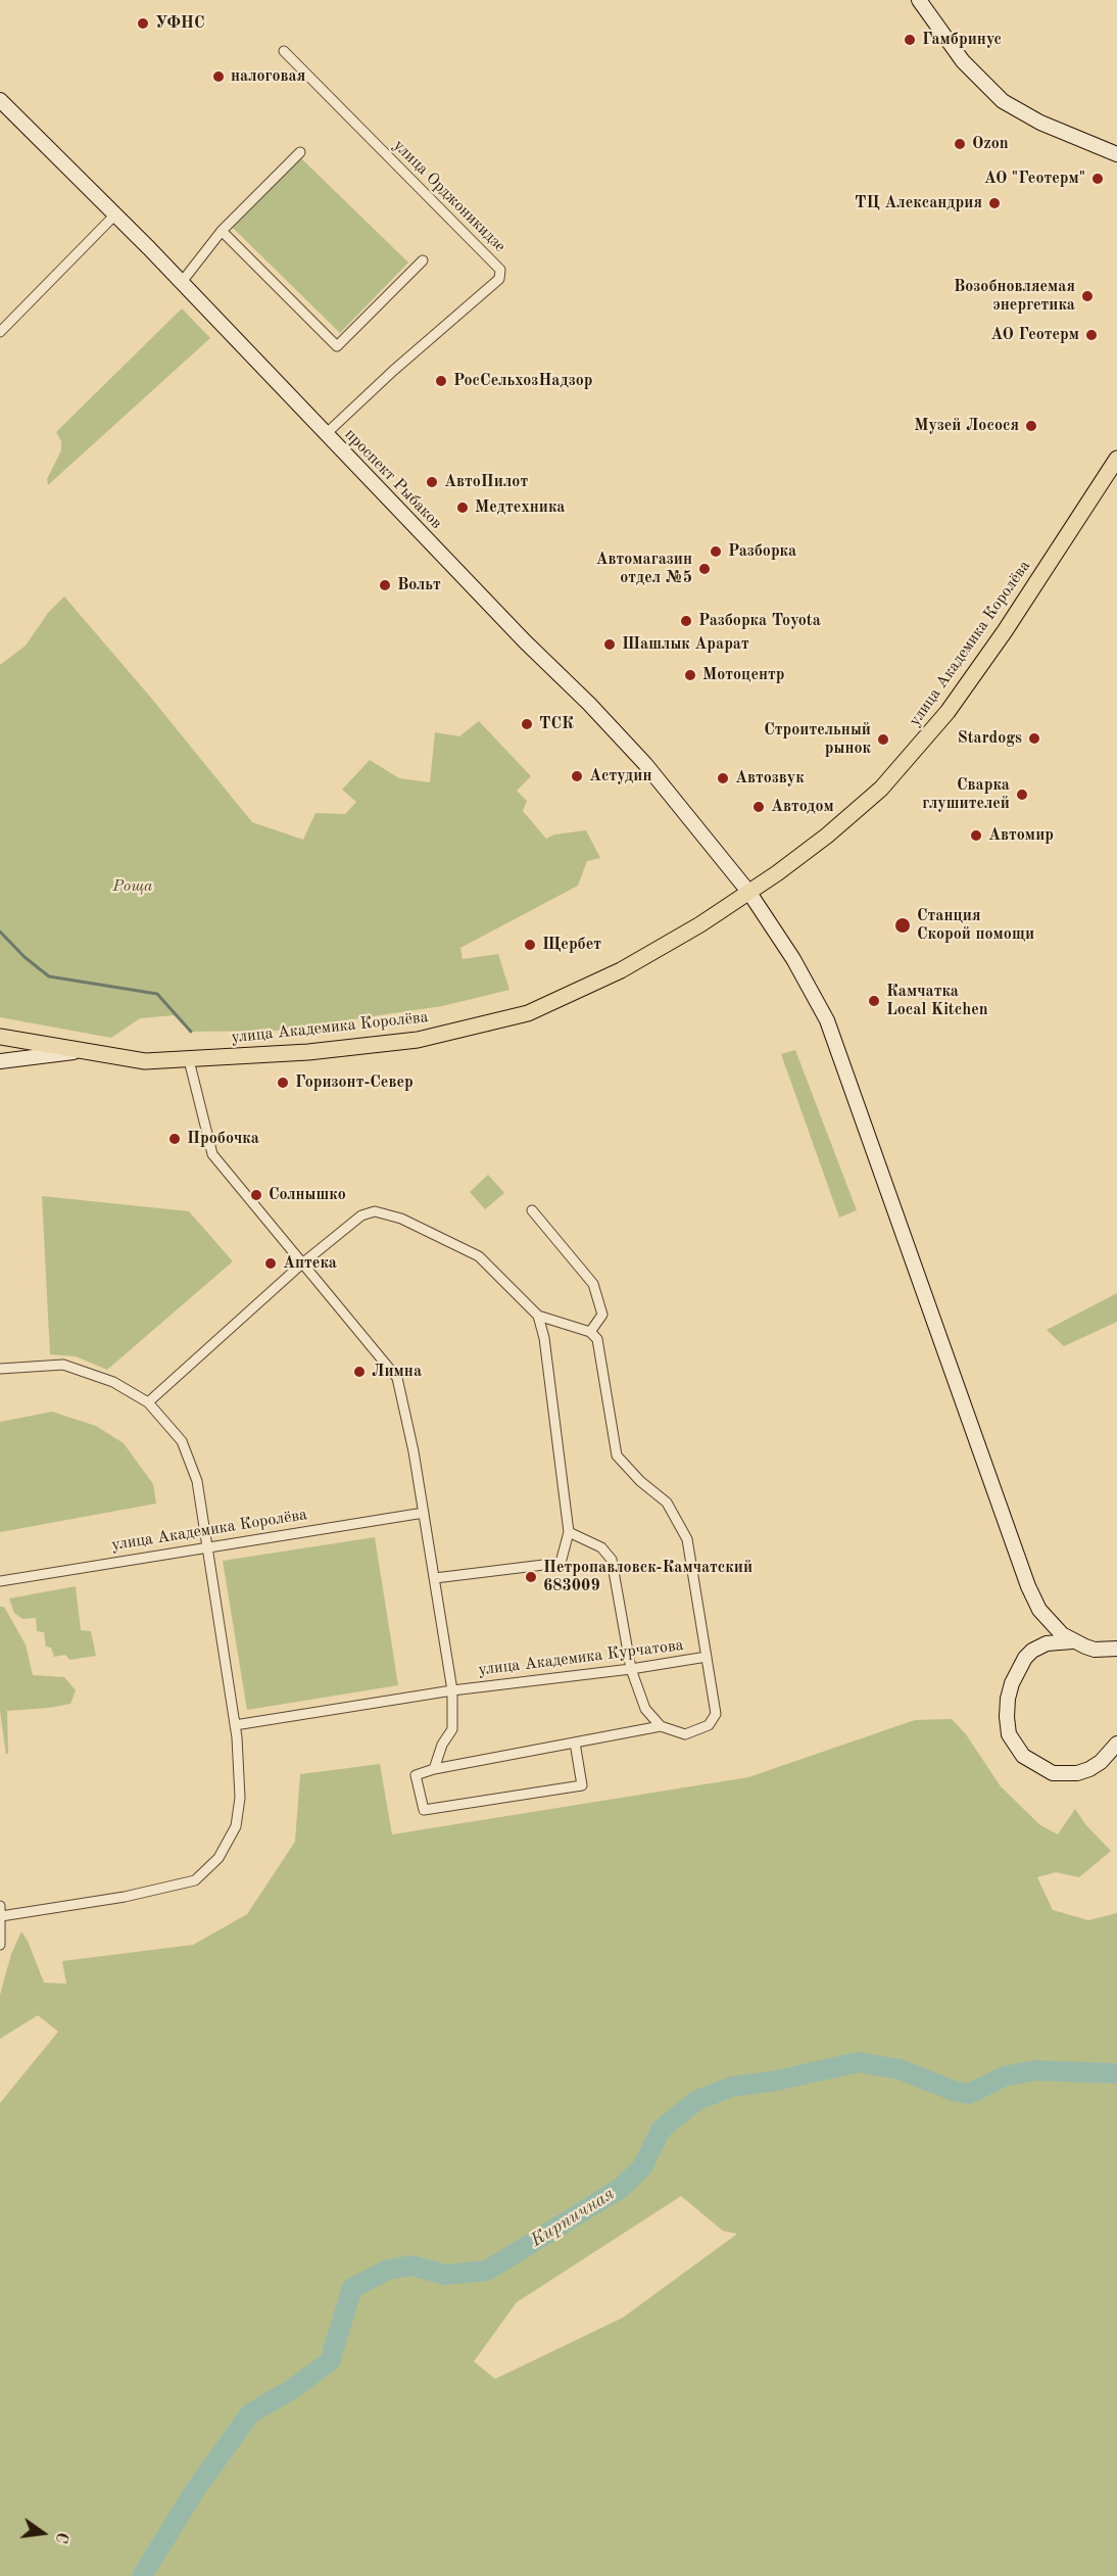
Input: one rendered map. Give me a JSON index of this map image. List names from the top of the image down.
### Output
{
  "streets": {
    "main road": ["проспект Рыбаков", "улица Академика Королёва"],
    "street": ["улица Орджоникидзе", "улица Академика Курчатова"]
  },
  "crossings": [
    ["улица Орджоникидзе", "проспект Рыбаков"],
    ["проспект Рыбаков", "улица Академика Королёва"]
  ],
  "water": ["Кирпичная"],
  "parks": ["Роща"],
  "places": [
    "УФНС",
    "Гамбринус",
    "налоговая",
    "Ozon",
    "АО \"Геотерм\"",
    "ТЦ Александрия",
    "Возобновляемая энергетика",
    "АО Геотерм",
    "РосСельхозНадзор",
    "Музей Лосося",
    "АвтоПилот",
    "Медтехника",
    "Разборка",
    "Автомагазин отдел №5",
    "Вольт",
    "Разборка Toyota",
    "Шашлык Арарат",
    "Мотоцентр",
    "ТСК",
    "Stardogs",
    "Строительный рынок",
    "Астудин",
    "Автозвук",
    "Сварка глушителей",
    "Автодом",
    "Автомир",
    "Станция Скорой помощи",
    "Щербет",
    "Камчатка Local Kitchen",
    "Горизонт-Север",
    "Пробочка",
    "Солнышко",
    "Аптека",
    "Лимна",
    "Петропавловск-Камчатский 683009"
  ],
  "north": "right"
}
